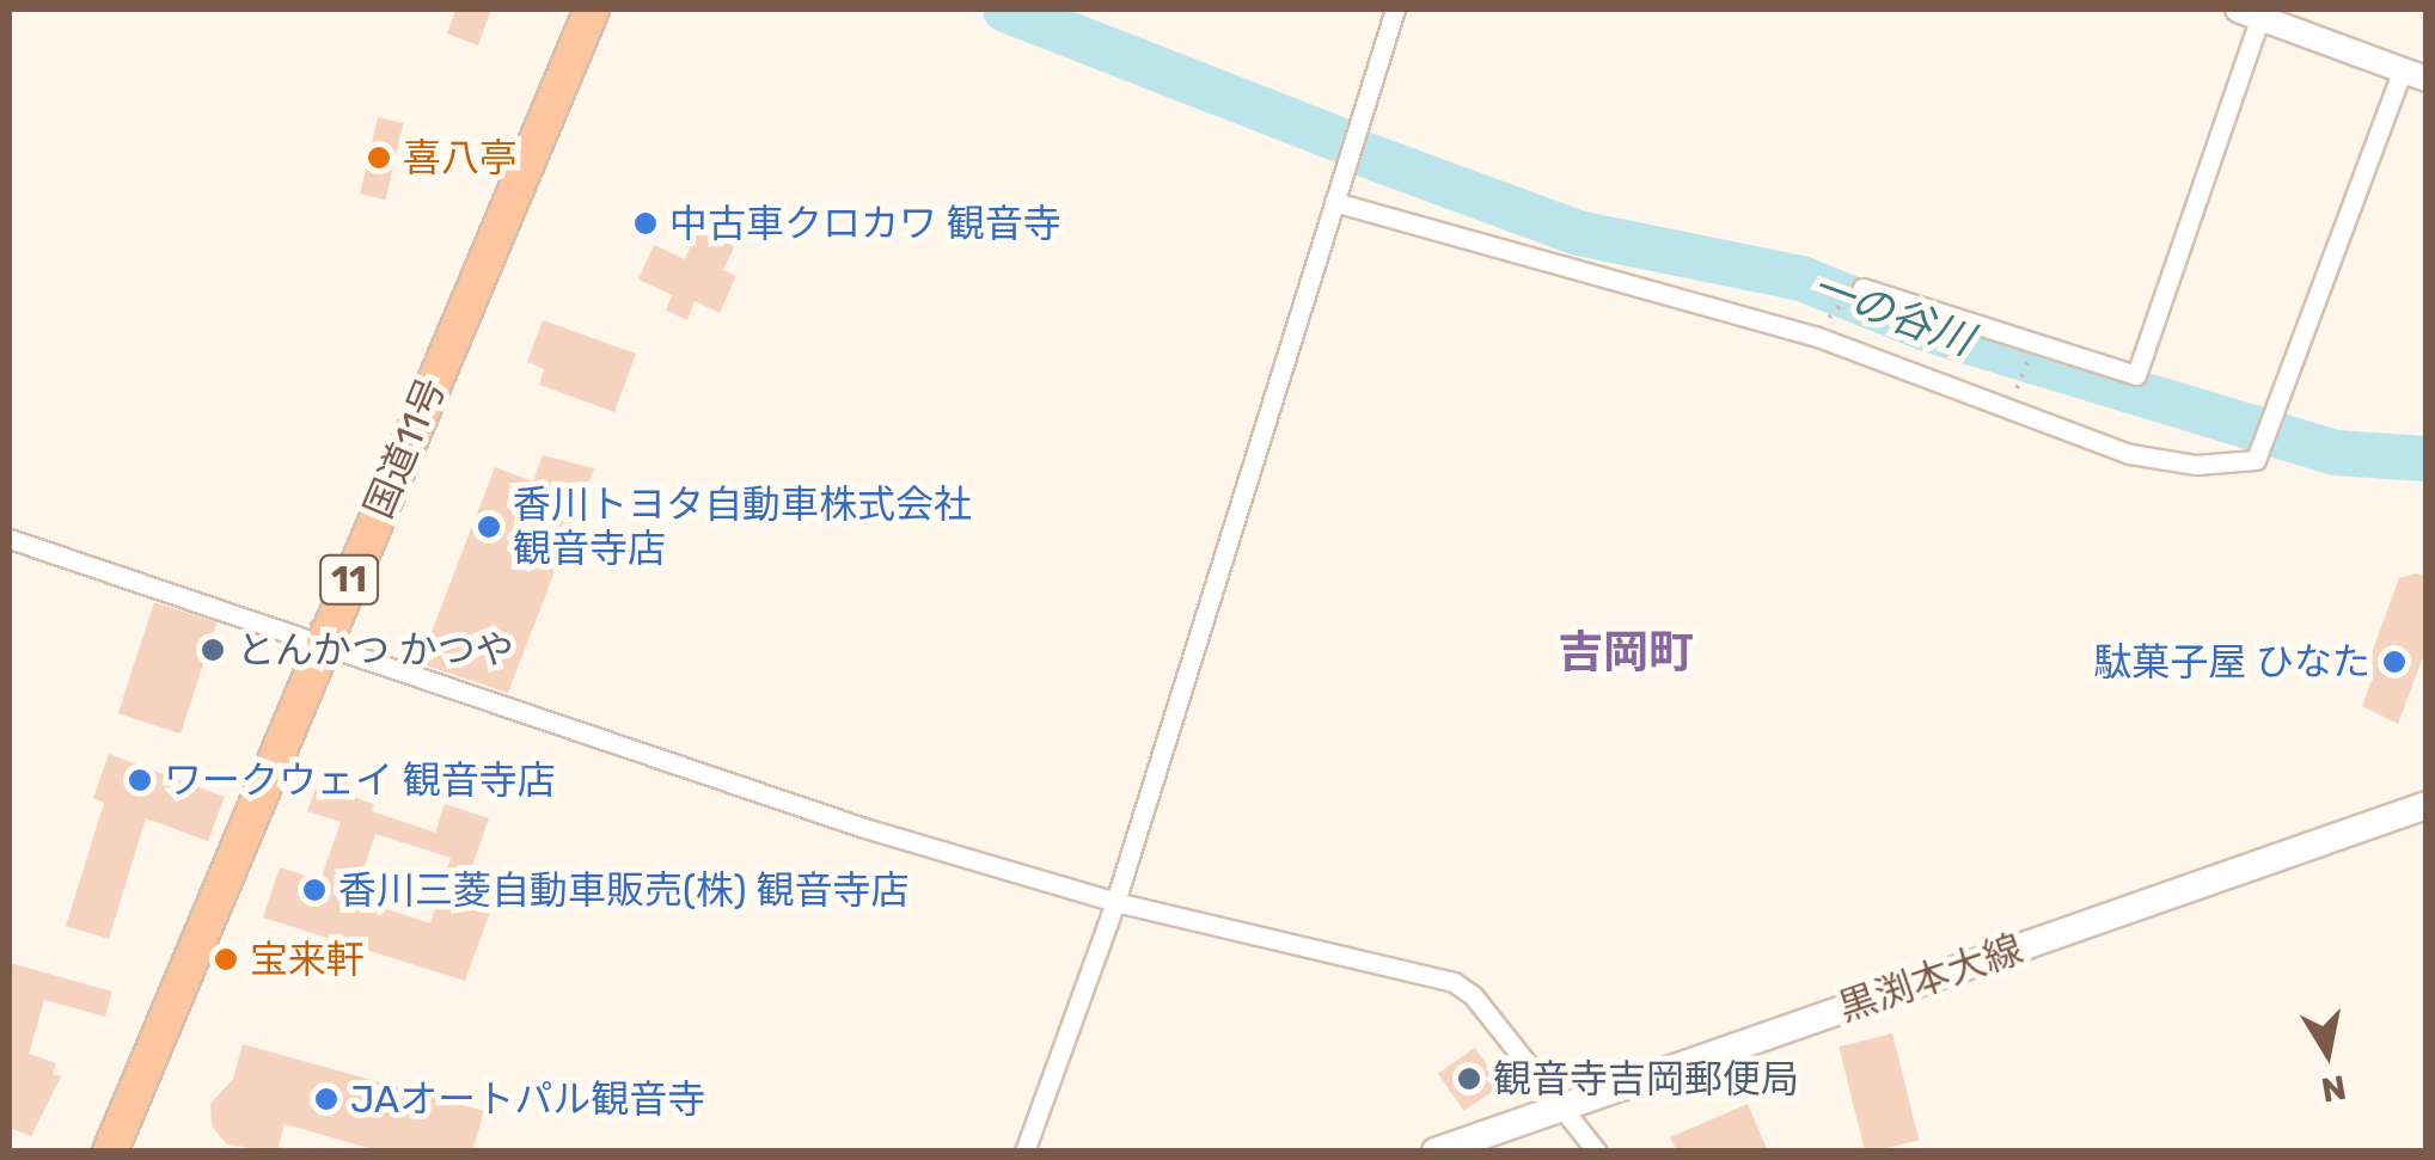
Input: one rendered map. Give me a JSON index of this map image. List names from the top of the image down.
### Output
{
  "streets": {
    "highway": ["国道11号", "11"],
    "main road": ["黒渕本大線"]
  },
  "districts": ["吉岡町"],
  "water": ["一の谷川"],
  "places": [
    "喜八亭",
    "中古車クロカワ 観音寺",
    "香川トヨタ自動車株式会社 観音寺店",
    "とんかつ かつや",
    "駄菓子屋 ひなた",
    "ワークウェイ 観音寺店",
    "香川三菱自動車販売(株) 観音寺店",
    "宝来軒",
    "観音寺吉岡郵便局",
    "JAオートパル観音寺"
  ],
  "north": "bottom"
}
